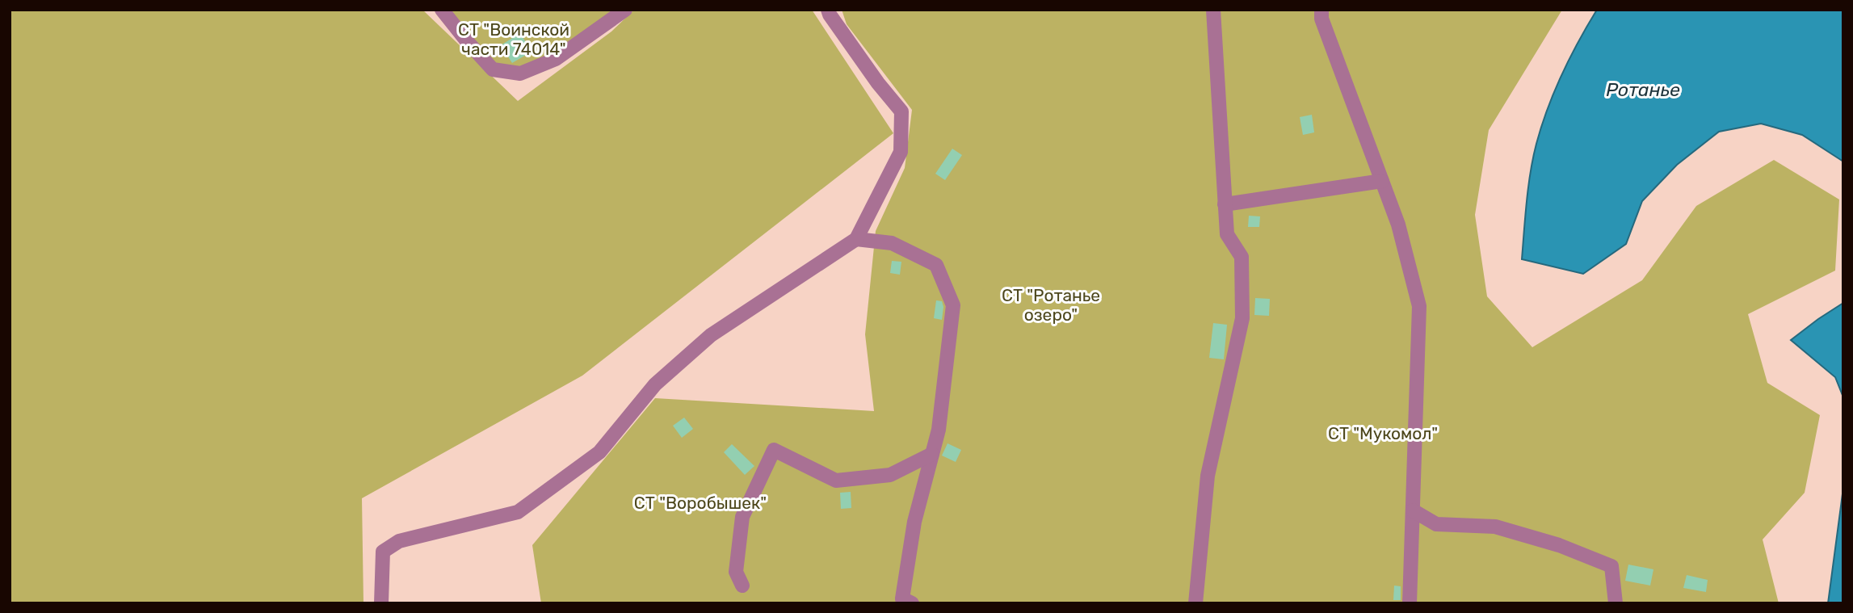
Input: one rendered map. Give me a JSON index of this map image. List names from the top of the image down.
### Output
{
  "water": ["Ротанье"],
  "parks": [
    "СТ \"Воинской части 74014\"",
    "СТ \"Ротанье озеро\"",
    "СТ \"Мукомол\"",
    "СТ \"Воробышек\""
  ]
}
